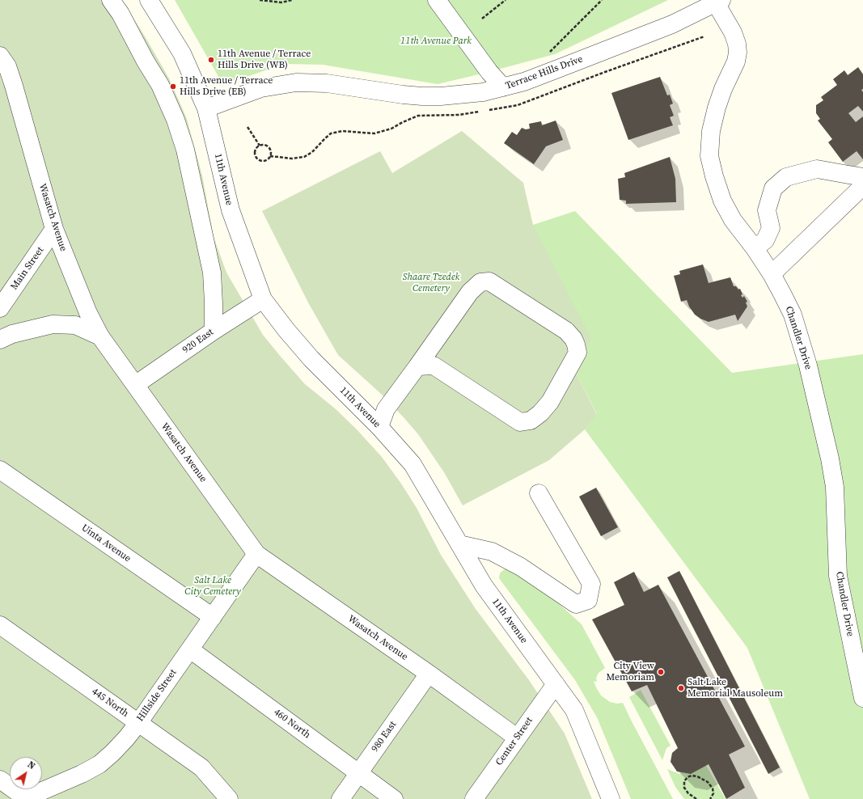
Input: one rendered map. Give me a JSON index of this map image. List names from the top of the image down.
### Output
{
  "streets": {
    "street": [
      "Terrace Hills Drive",
      "11th Avenue",
      "Wasatch Avenue",
      "Main Street",
      "Chandler Drive",
      "920 East",
      "Uinta Avenue",
      "Hillside Street",
      "445 North",
      "460 North",
      "980 East",
      "Center Street"
    ]
  },
  "crossings": [
    ["Terrace Hills Drive", "11th Avenue"],
    ["Terrace Hills Drive", "Chandler Drive"],
    ["11th Avenue", "920 East"],
    ["11th Avenue", "Center Street"],
    ["Wasatch Avenue", "Main Street"],
    ["Wasatch Avenue", "920 East"],
    ["Wasatch Avenue", "Hillside Street"],
    ["Wasatch Avenue", "980 East"],
    ["Wasatch Avenue", "Center Street"],
    ["Uinta Avenue", "Hillside Street"],
    ["Hillside Street", "445 North"],
    ["Hillside Street", "460 North"],
    ["460 North", "980 East"]
  ],
  "parks": ["11th Avenue Park", "Shaare Tzedek Cemetery", "Salt Lake City Cemetery"],
  "places": [
    "11th Avenue / Terrace Hills Drive (WB)",
    "11th Avenue / Terrace Hills Drive (EB)",
    "City View Memoriam",
    "Salt Lake Memorial Mausoleum"
  ],
  "north": "top right"
}
